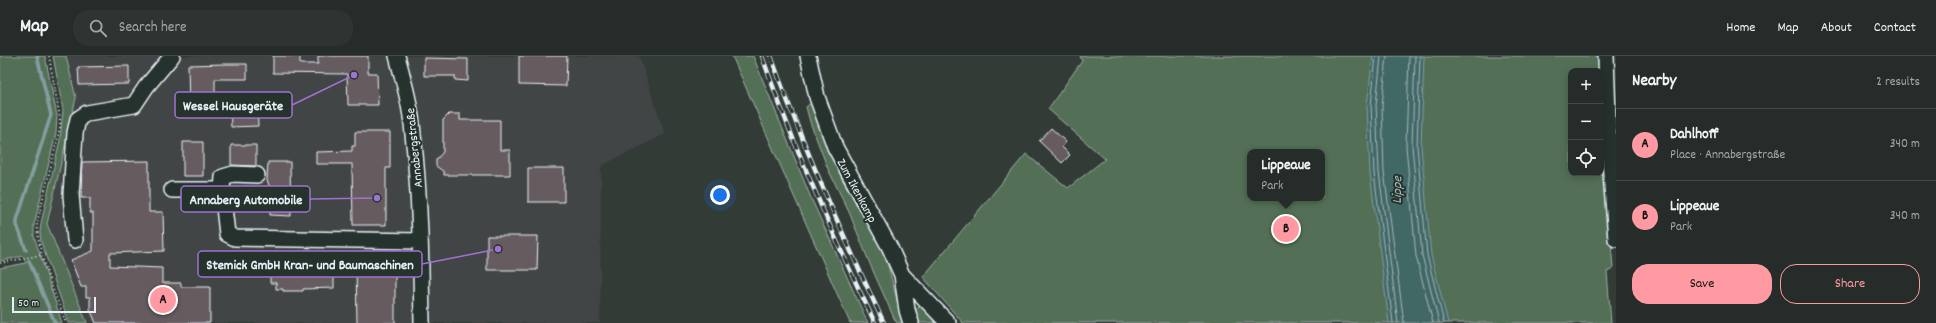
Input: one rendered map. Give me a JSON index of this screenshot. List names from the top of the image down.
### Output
{
  "streets": {
    "street": ["Annabergstraße", "Zum Ikenkamp"]
  },
  "water": ["Lippe"],
  "places": ["Wessel Hausgeräte", "Annaberg Automobile", "Stemick GmbH Kran- und Baumaschinen"],
  "scale_bar": "50 m",
  "page": {
    "header": "Map",
    "search": "Search here",
    "nav": [
      "Home",
      "Map",
      "About",
      "Contact"
    ],
    "heading": ["Nearby", "2 results"],
    "map_buttons": ["+", "−"],
    "list": [
      {
        "mark": "A",
        "name": "Dahlhoff",
        "note": "Place · Annabergstraße",
        "value": "340 m"
      },
      {
        "mark": "B",
        "name": "Lippeaue",
        "note": "Park",
        "value": "340 m"
      }
    ],
    "popup": ["Lippeaue", "Park"],
    "pins": ["B", "A"],
    "buttons": ["Save", "Share"],
    "scale": "50 m"
  }
}
